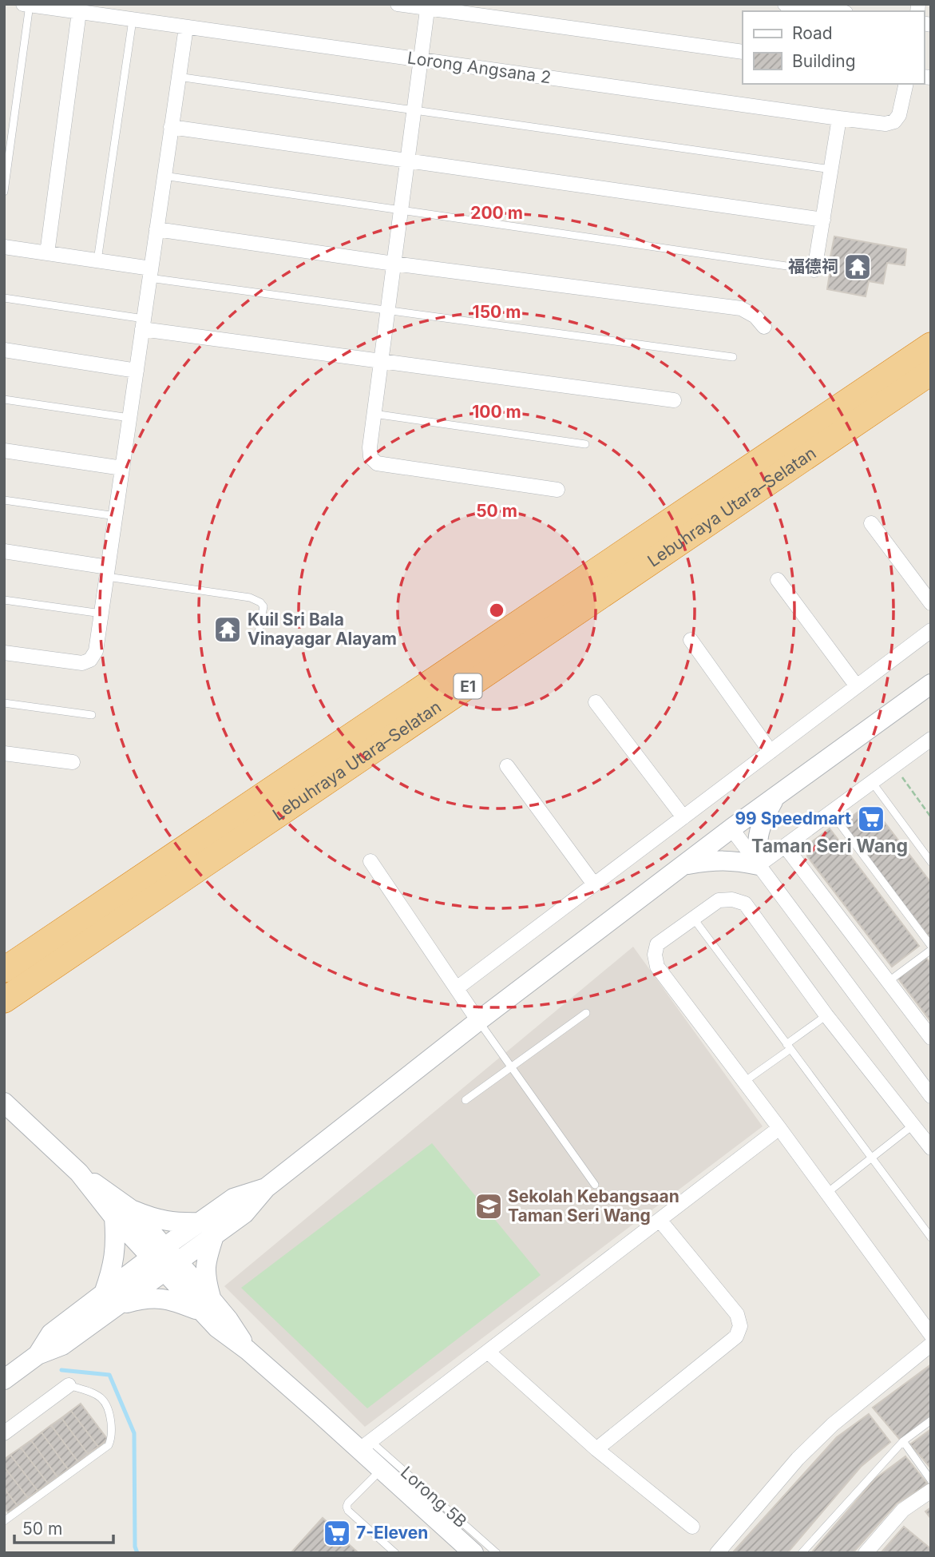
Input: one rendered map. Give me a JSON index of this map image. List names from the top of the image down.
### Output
{
  "streets": {
    "highway": ["Lebuhraya Utara–Selatan", "E1"],
    "street": ["Lorong Angsana 2"],
    "lane": ["Lorong 5B"]
  },
  "districts": ["Taman Seri Wang"],
  "places": {
    "temple": ["福德祠", "Kuil Sri Bala Vinayagar Alayam"],
    "supermarket": ["99 Speedmart", "7-Eleven"],
    "school or university": ["Sekolah Kebangsaan Taman Seri Wang"]
  },
  "legend": ["Road", "Building"],
  "scale_bar": "50 m",
  "rings": [
    "200 m",
    "150 m",
    "100 m",
    "50 m"
  ]
}
